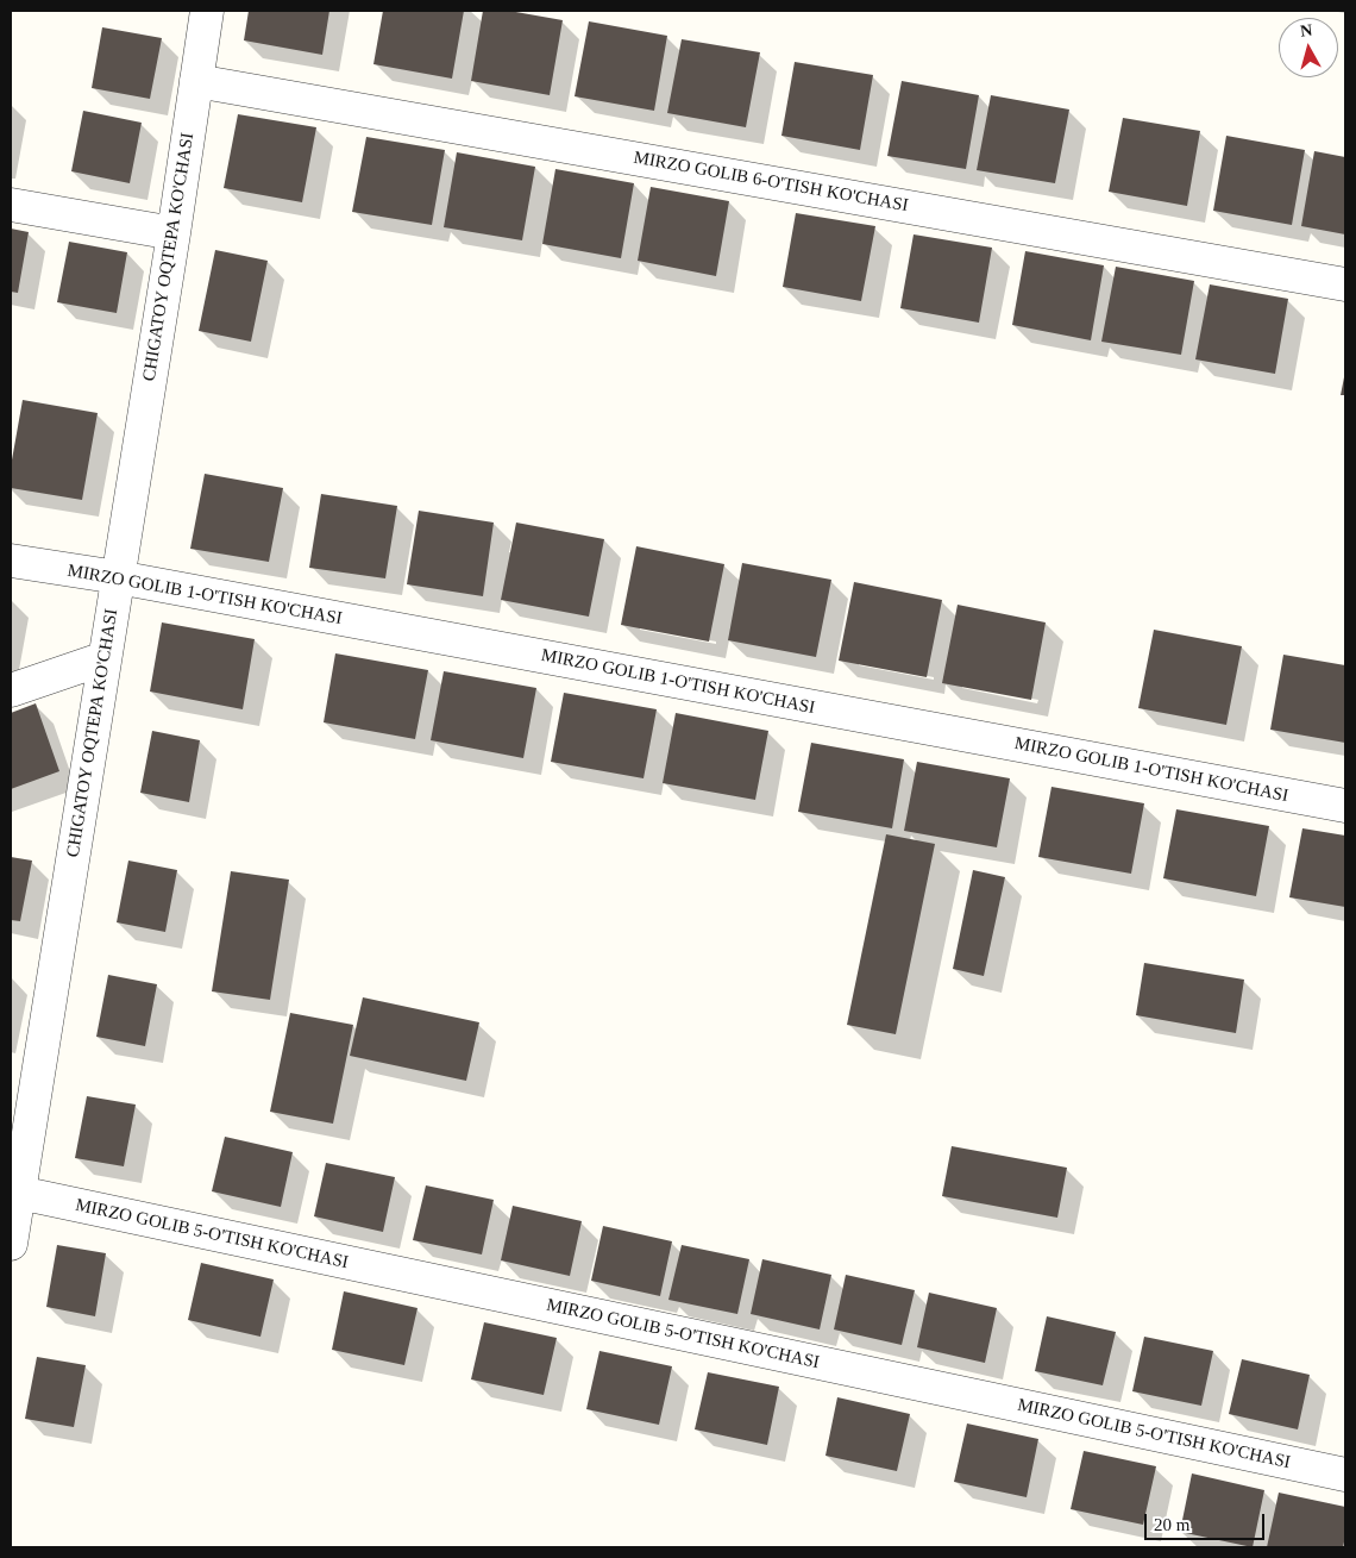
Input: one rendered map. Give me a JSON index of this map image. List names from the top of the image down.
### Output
{
  "streets": {
    "street": [
      "MIRZO GOLIB 6-O'TISH KO'CHASI",
      "CHIGATOY OQTEPA KO'CHASI",
      "MIRZO GOLIB 1-O'TISH KO'CHASI",
      "MIRZO GOLIB 5-O'TISH KO'CHASI"
    ]
  },
  "crossings": [
    ["MIRZO GOLIB 6-O'TISH KO'CHASI", "CHIGATOY OQTEPA KO'CHASI"],
    ["CHIGATOY OQTEPA KO'CHASI", "MIRZO GOLIB 1-O'TISH KO'CHASI"],
    ["CHIGATOY OQTEPA KO'CHASI", "MIRZO GOLIB 5-O'TISH KO'CHASI"]
  ],
  "scale_bar": "20 m",
  "north": "top"
}
